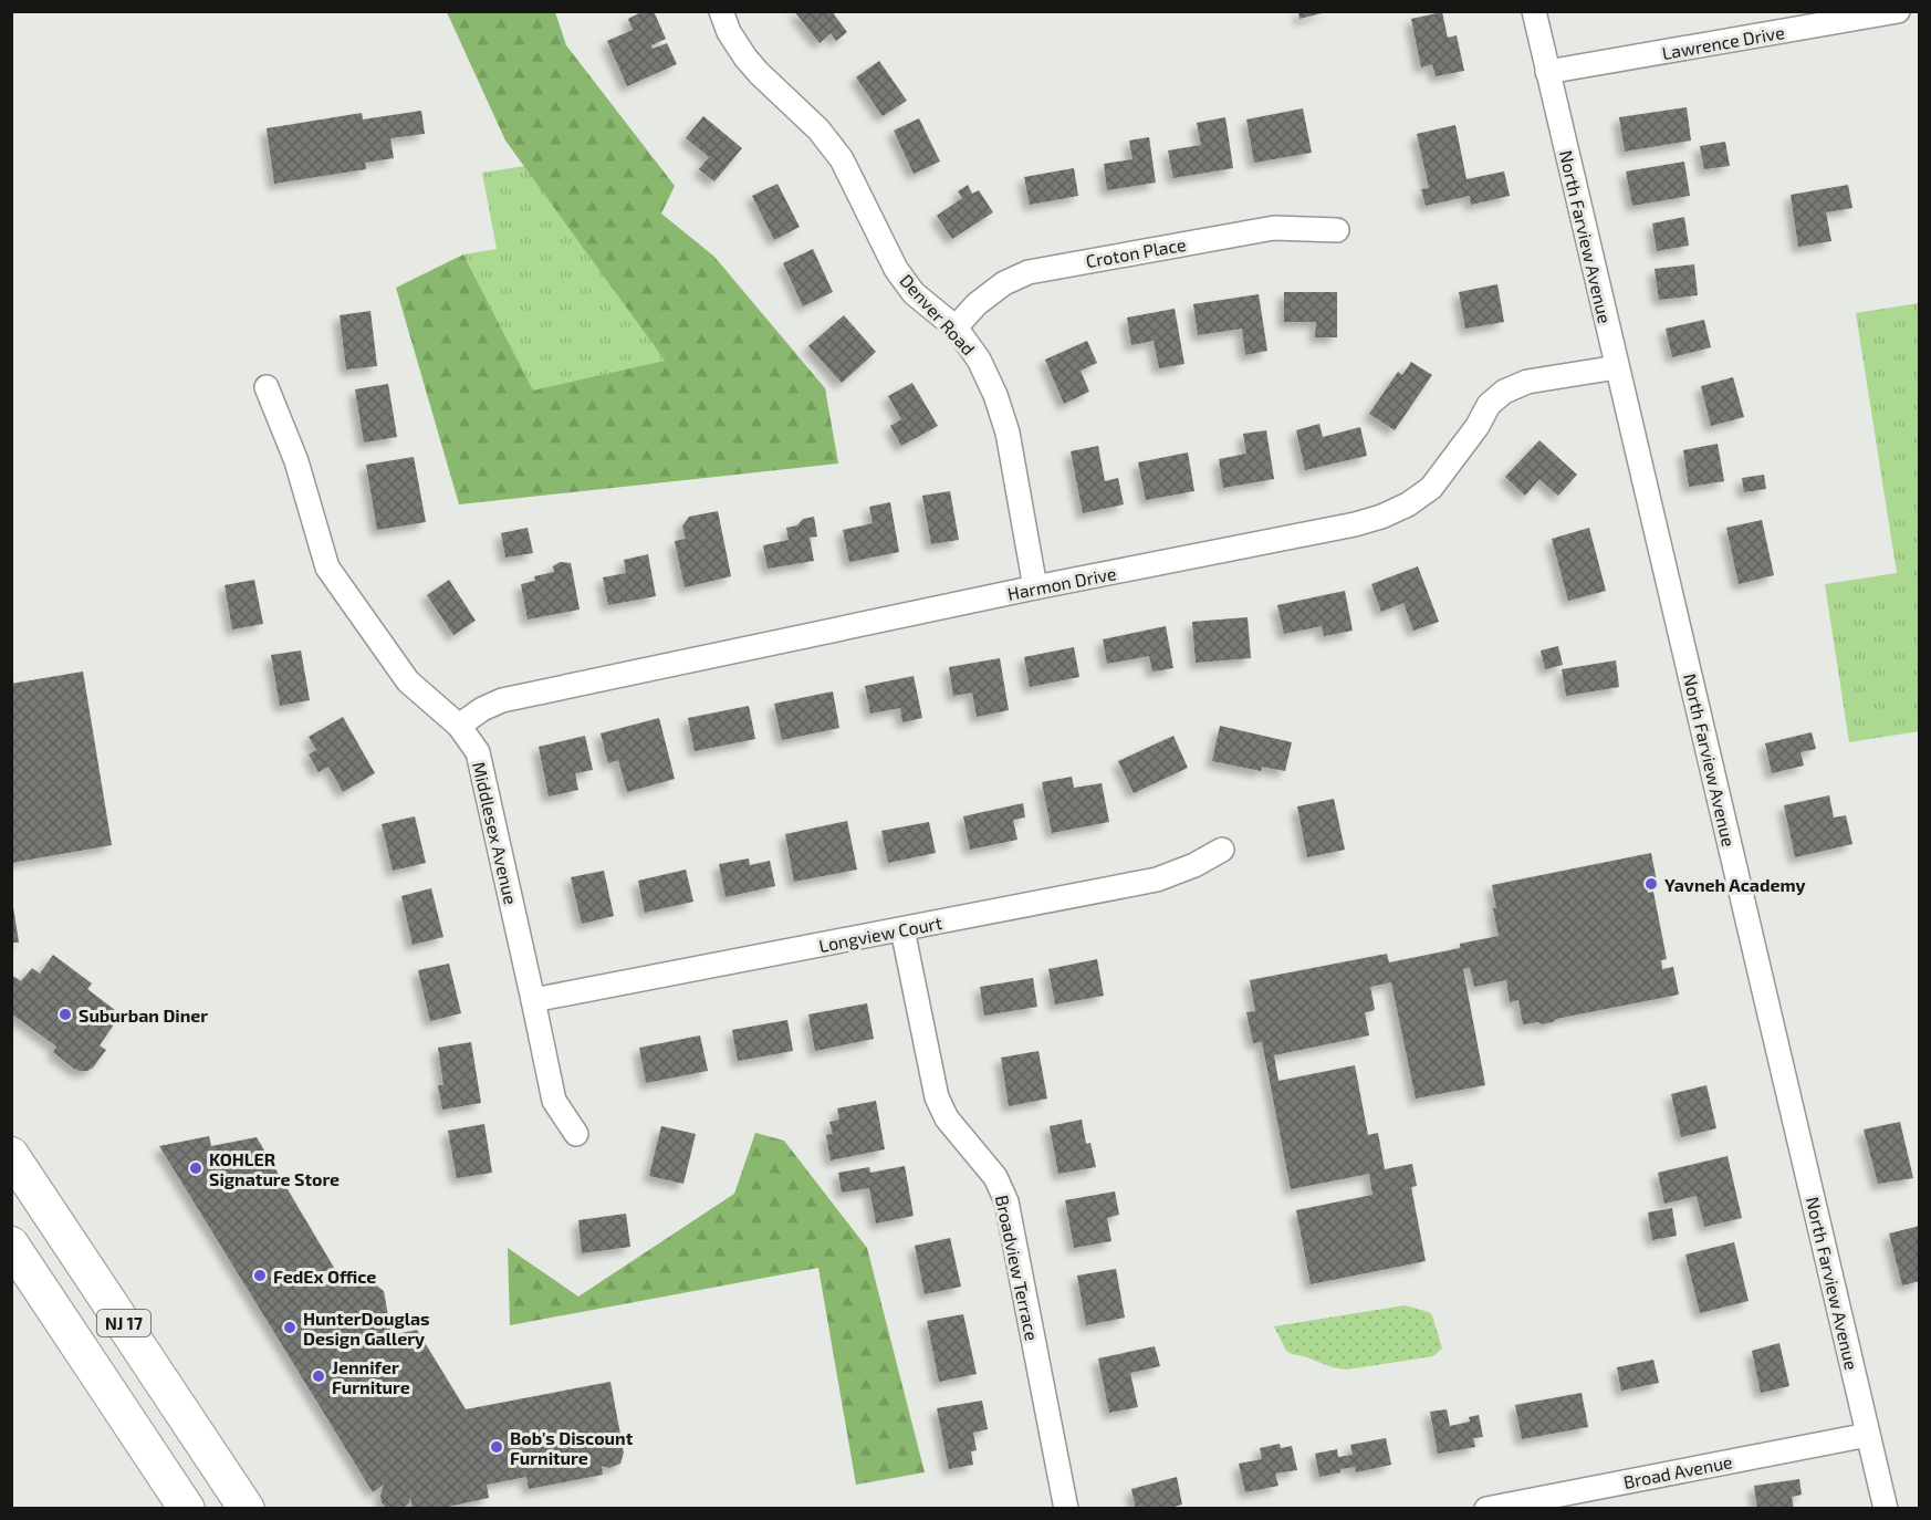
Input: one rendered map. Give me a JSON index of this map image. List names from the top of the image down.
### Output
{
  "streets": {
    "highway": ["NJ 17"],
    "street": [
      "Lawrence Drive",
      "North Farview Avenue",
      "Croton Place",
      "Denver Road",
      "Harmon Drive",
      "Middlesex Avenue",
      "Longview Court",
      "Broadview Terrace",
      "Broad Avenue"
    ]
  },
  "crossings": [
    ["Lawrence Drive", "North Farview Avenue"],
    ["North Farview Avenue", "Harmon Drive"],
    ["North Farview Avenue", "Broad Avenue"],
    ["Croton Place", "Denver Road"],
    ["Denver Road", "Harmon Drive"],
    ["Harmon Drive", "Middlesex Avenue"],
    ["Middlesex Avenue", "Longview Court"],
    ["Longview Court", "Broadview Terrace"]
  ],
  "places": [
    "Yavneh Academy",
    "Suburban Diner",
    "KOHLER Signature Store",
    "FedEx Office",
    "HunterDouglas Design Gallery",
    "Jennifer Furniture",
    "Bob's Discount Furniture"
  ]
}
